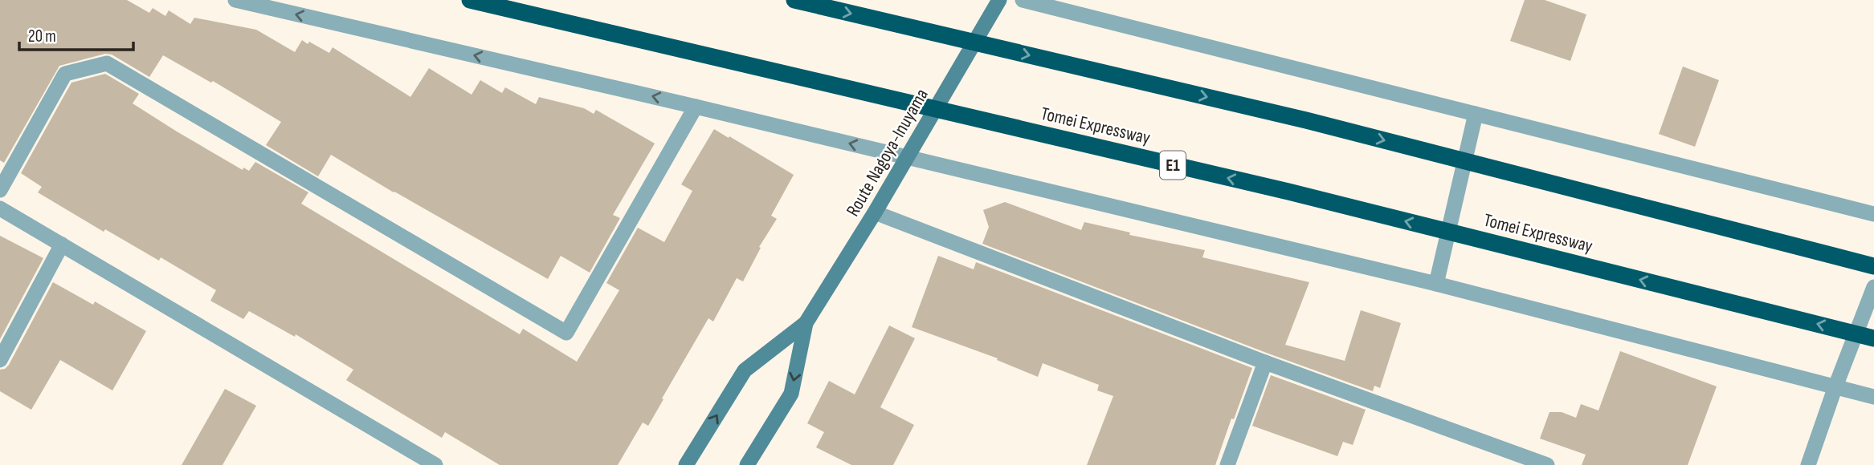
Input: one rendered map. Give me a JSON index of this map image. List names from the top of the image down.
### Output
{
  "streets": {
    "highway": ["Tomei Expressway", "E1"],
    "main road": ["Route Nagoya-Inuyama"]
  },
  "scale_bar": "20 m"
}
